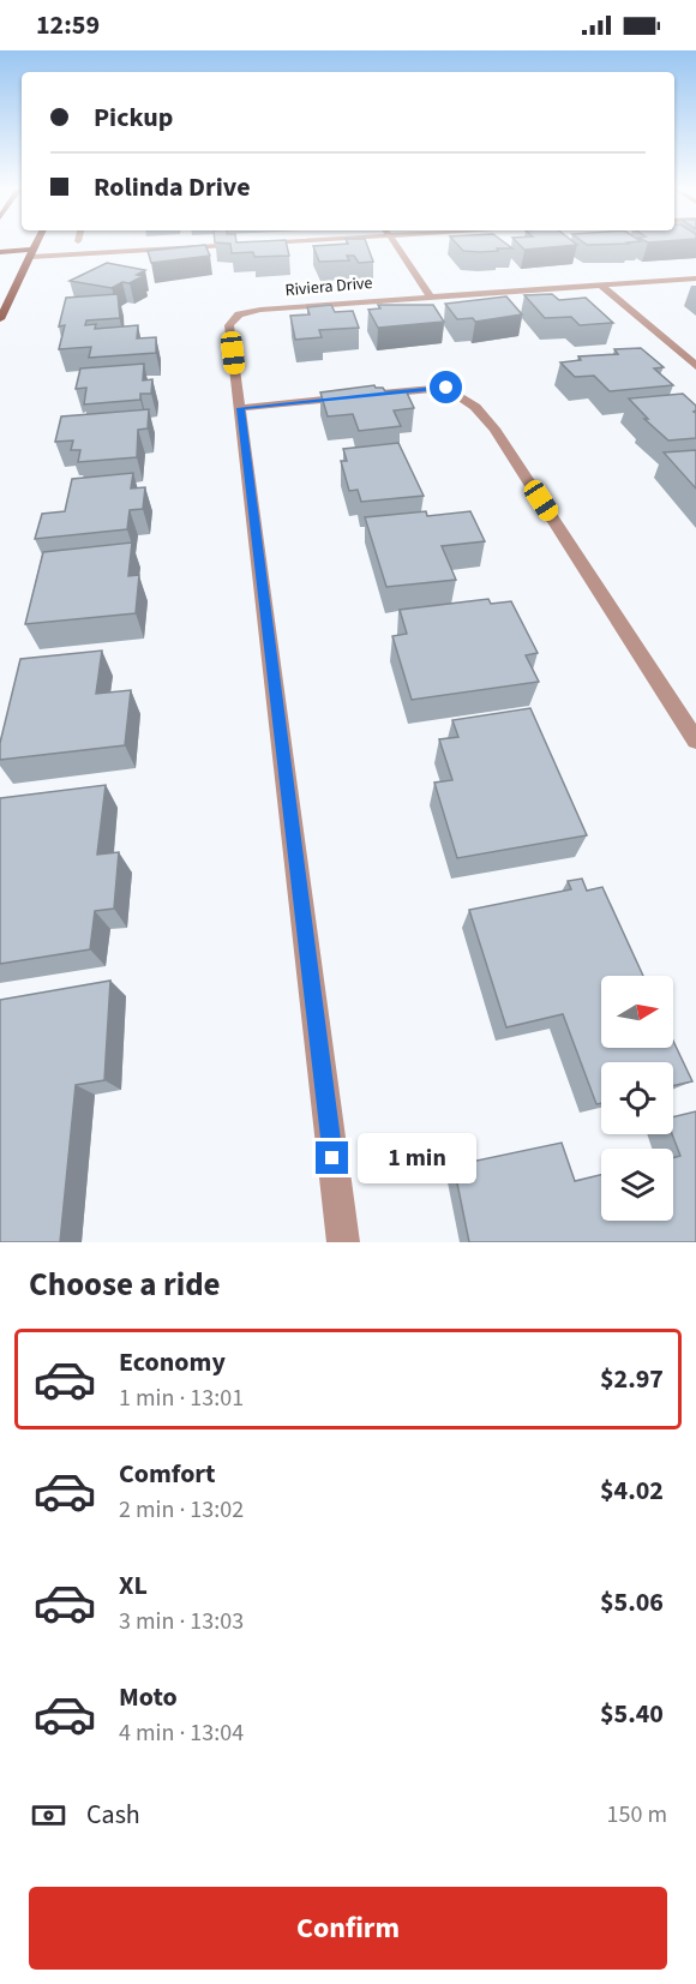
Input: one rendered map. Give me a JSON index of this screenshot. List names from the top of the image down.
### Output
{
  "streets": {
    "street": ["Riviera Drive"]
  },
  "north": "right",
  "page": {
    "status": "12:59",
    "banner": ["Pickup", "Rolinda Drive"],
    "bubble": "1 min",
    "heading": "Choose a ride",
    "list": [
      {
        "name": "Economy",
        "note": "1 min · 13:01",
        "value": "$2.97"
      },
      {
        "name": "Comfort",
        "note": "2 min · 13:02",
        "value": "$4.02"
      },
      {
        "name": "XL",
        "note": "3 min · 13:03",
        "value": "$5.06"
      },
      {
        "name": "Moto",
        "note": "4 min · 13:04",
        "value": "$5.40"
      }
    ],
    "pay": ["Cash", "150 m"],
    "buttons": "Confirm"
  }
}
